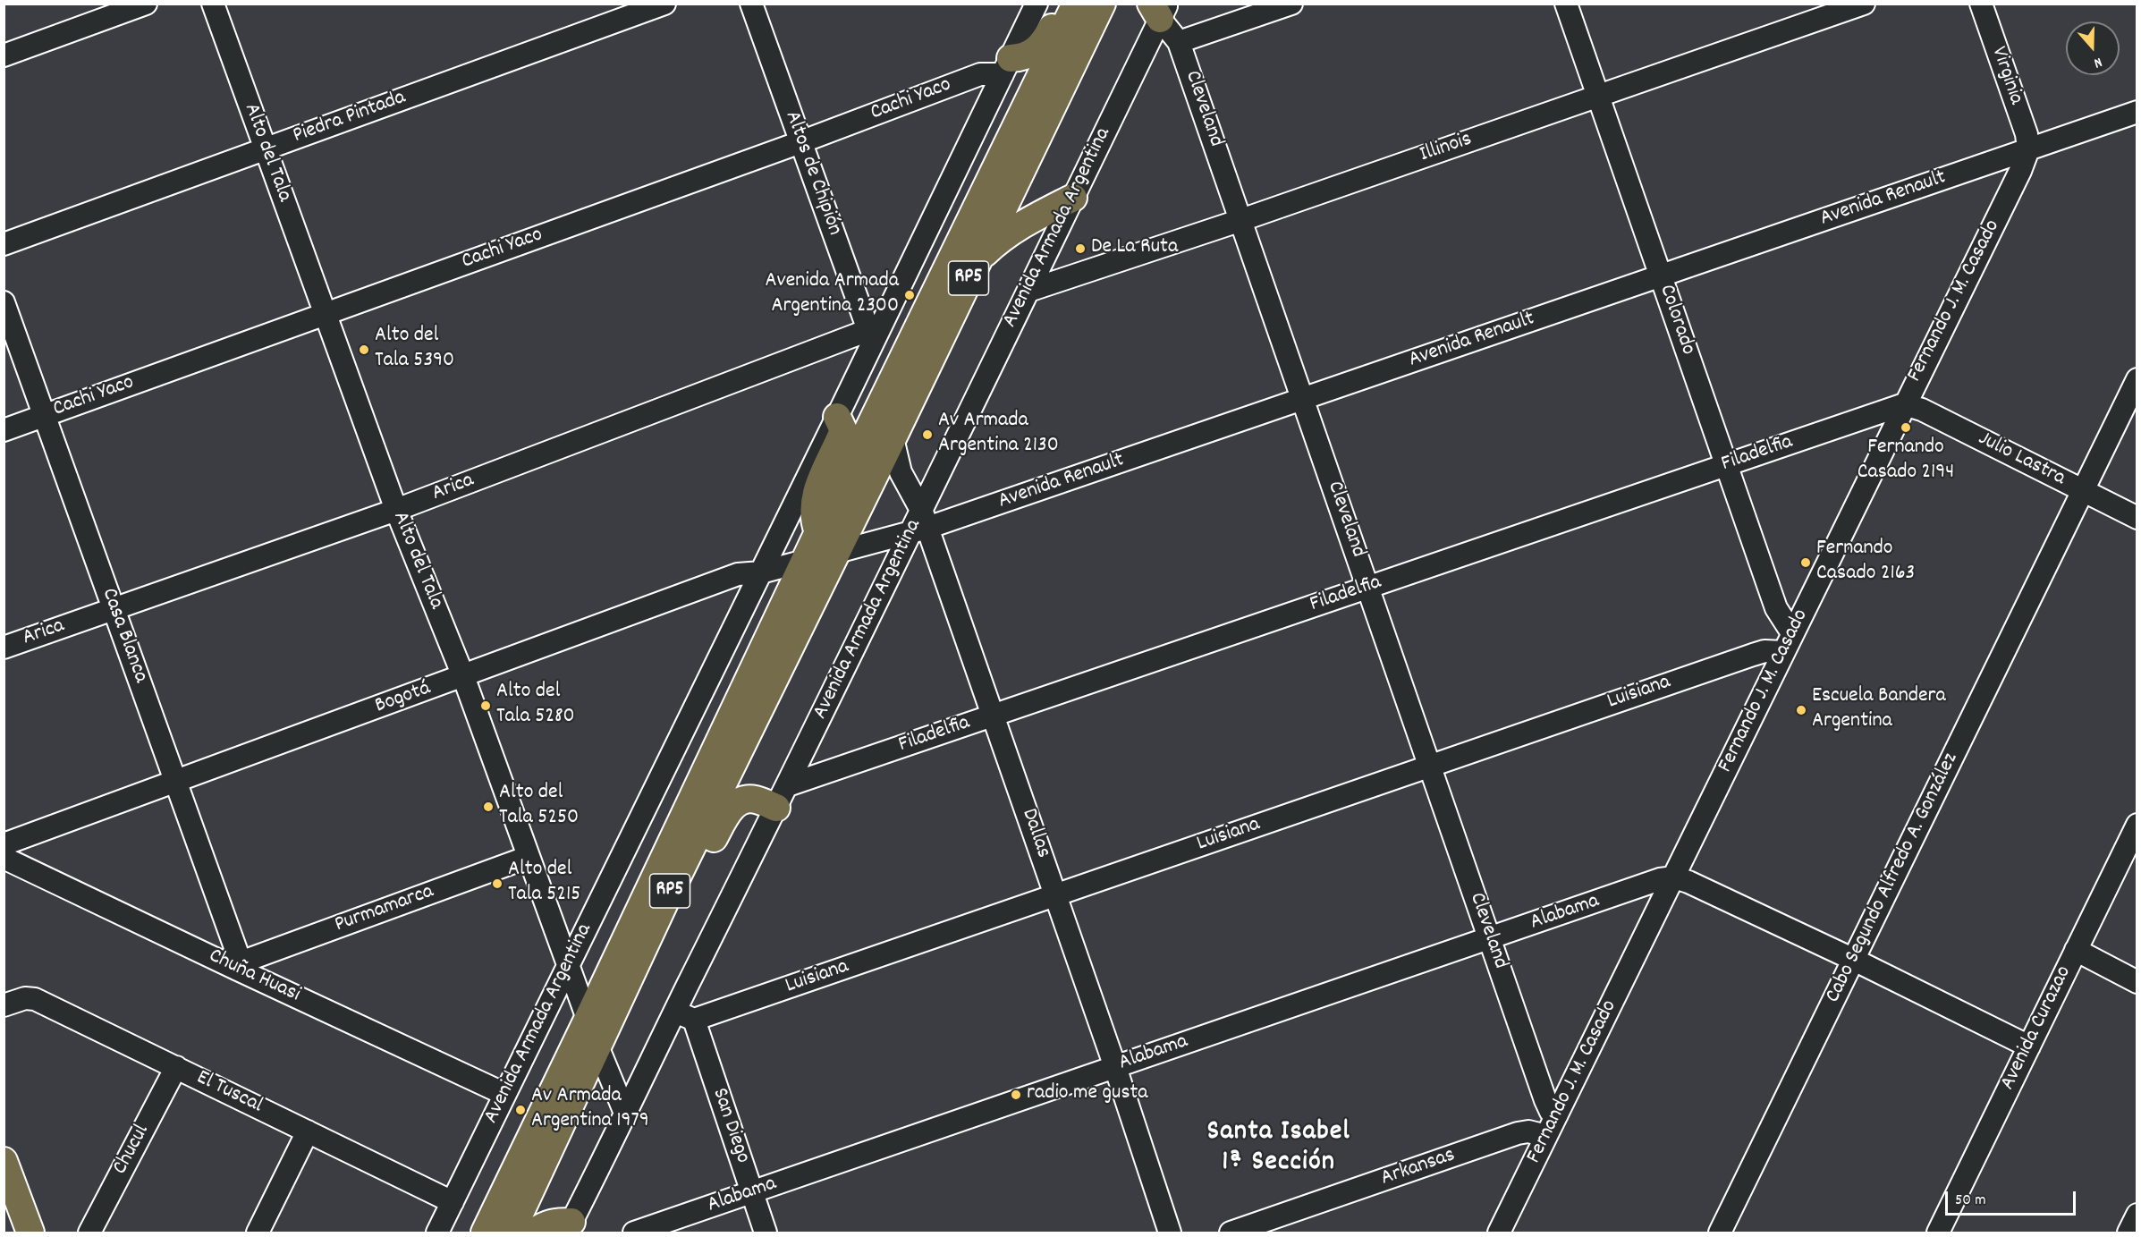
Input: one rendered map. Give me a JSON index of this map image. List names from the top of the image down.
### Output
{
  "streets": {
    "main road": ["Avenida Armada Argentina", "RP5"],
    "street": [
      "Virginia",
      "Cachi Yaco",
      "Cleveland",
      "Piedra Pintada",
      "Illinois",
      "Alto del Tala",
      "Altos de Chipión",
      "Avenida Renault",
      "Fernando J. M. Casado",
      "Colorado",
      "Filadelfia",
      "Julio Lastra",
      "Arica",
      "Casa Blanca",
      "Luisiana",
      "Bogotá",
      "Dallas",
      "Cabo Segundo Alfredo A. González",
      "Purmamarca",
      "Alabama",
      "Chuña Huasi",
      "Avenida Curazao",
      "El Tuscal",
      "San Diego",
      "Chucul",
      "Arkansas"
    ]
  },
  "crossings": [
    ["Virginia", "Avenida Renault"],
    ["Virginia", "Fernando J. M. Casado"],
    ["Cachi Yaco", "Alto del Tala"],
    ["Cachi Yaco", "Altos de Chipión"],
    ["Cachi Yaco", "Avenida Armada Argentina"],
    ["Cachi Yaco", "Casa Blanca"],
    ["Cleveland", "Illinois"],
    ["Cleveland", "Avenida Renault"],
    ["Cleveland", "Avenida Armada Argentina"],
    ["Cleveland", "Fernando J. M. Casado"],
    ["Cleveland", "Filadelfia"],
    ["Cleveland", "Luisiana"],
    ["Cleveland", "Alabama"],
    ["Piedra Pintada", "Alto del Tala"],
    ["Illinois", "Avenida Armada Argentina"],
    ["Illinois", "Colorado"],
    ["Alto del Tala", "Avenida Armada Argentina"],
    ["Alto del Tala", "RP5"],
    ["Alto del Tala", "Arica"],
    ["Alto del Tala", "Bogotá"],
    ["Alto del Tala", "Purmamarca"],
    ["Altos de Chipión", "Avenida Armada Argentina"],
    ["Altos de Chipión", "Arica"],
    ["Avenida Renault", "Avenida Armada Argentina"],
    ["Avenida Renault", "RP5"],
    ["Avenida Renault", "Fernando J. M. Casado"],
    ["Avenida Renault", "Colorado"],
    ["Avenida Renault", "Bogotá"],
    ["Avenida Renault", "Dallas"],
    ["Avenida Armada Argentina", "Filadelfia"],
    ["Avenida Armada Argentina", "Arica"],
    ["Avenida Armada Argentina", "Luisiana"],
    ["Avenida Armada Argentina", "Bogotá"],
    ["Avenida Armada Argentina", "Dallas"],
    ["Avenida Armada Argentina", "Chuña Huasi"],
    ["Avenida Armada Argentina", "El Tuscal"],
    ["Avenida Armada Argentina", "San Diego"],
    ["RP5", "Dallas"],
    ["Fernando J. M. Casado", "Colorado"],
    ["Fernando J. M. Casado", "Filadelfia"],
    ["Fernando J. M. Casado", "Julio Lastra"],
    ["Fernando J. M. Casado", "Luisiana"],
    ["Fernando J. M. Casado", "Alabama"],
    ["Fernando J. M. Casado", "Arkansas"],
    ["Colorado", "Filadelfia"],
    ["Colorado", "Luisiana"],
    ["Filadelfia", "Julio Lastra"],
    ["Filadelfia", "Dallas"],
    ["Julio Lastra", "Cabo Segundo Alfredo A. González"],
    ["Arica", "Casa Blanca"],
    ["Casa Blanca", "Bogotá"],
    ["Casa Blanca", "Purmamarca"],
    ["Casa Blanca", "Chuña Huasi"],
    ["Luisiana", "Dallas"],
    ["Luisiana", "San Diego"],
    ["Dallas", "Alabama"],
    ["Purmamarca", "Chuña Huasi"],
    ["Alabama", "San Diego"],
    ["El Tuscal", "Chucul"]
  ],
  "districts": ["Santa Isabel 1ª Sección"],
  "places": [
    "De La Ruta",
    "Avenida Armada Argentina 2300",
    "Alto del Tala 5390",
    "Fernando Casado 2194",
    "Av Armada Argentina 2130",
    "Fernando Casado 2163",
    "Alto del Tala 5280",
    "Escuela Bandera Argentina",
    "Alto del Tala 5250",
    "Alto del Tala 5215",
    "radio me gusta",
    "Av Armada Argentina 1979"
  ],
  "scale_bar": "50 m",
  "north": "bottom"
}
